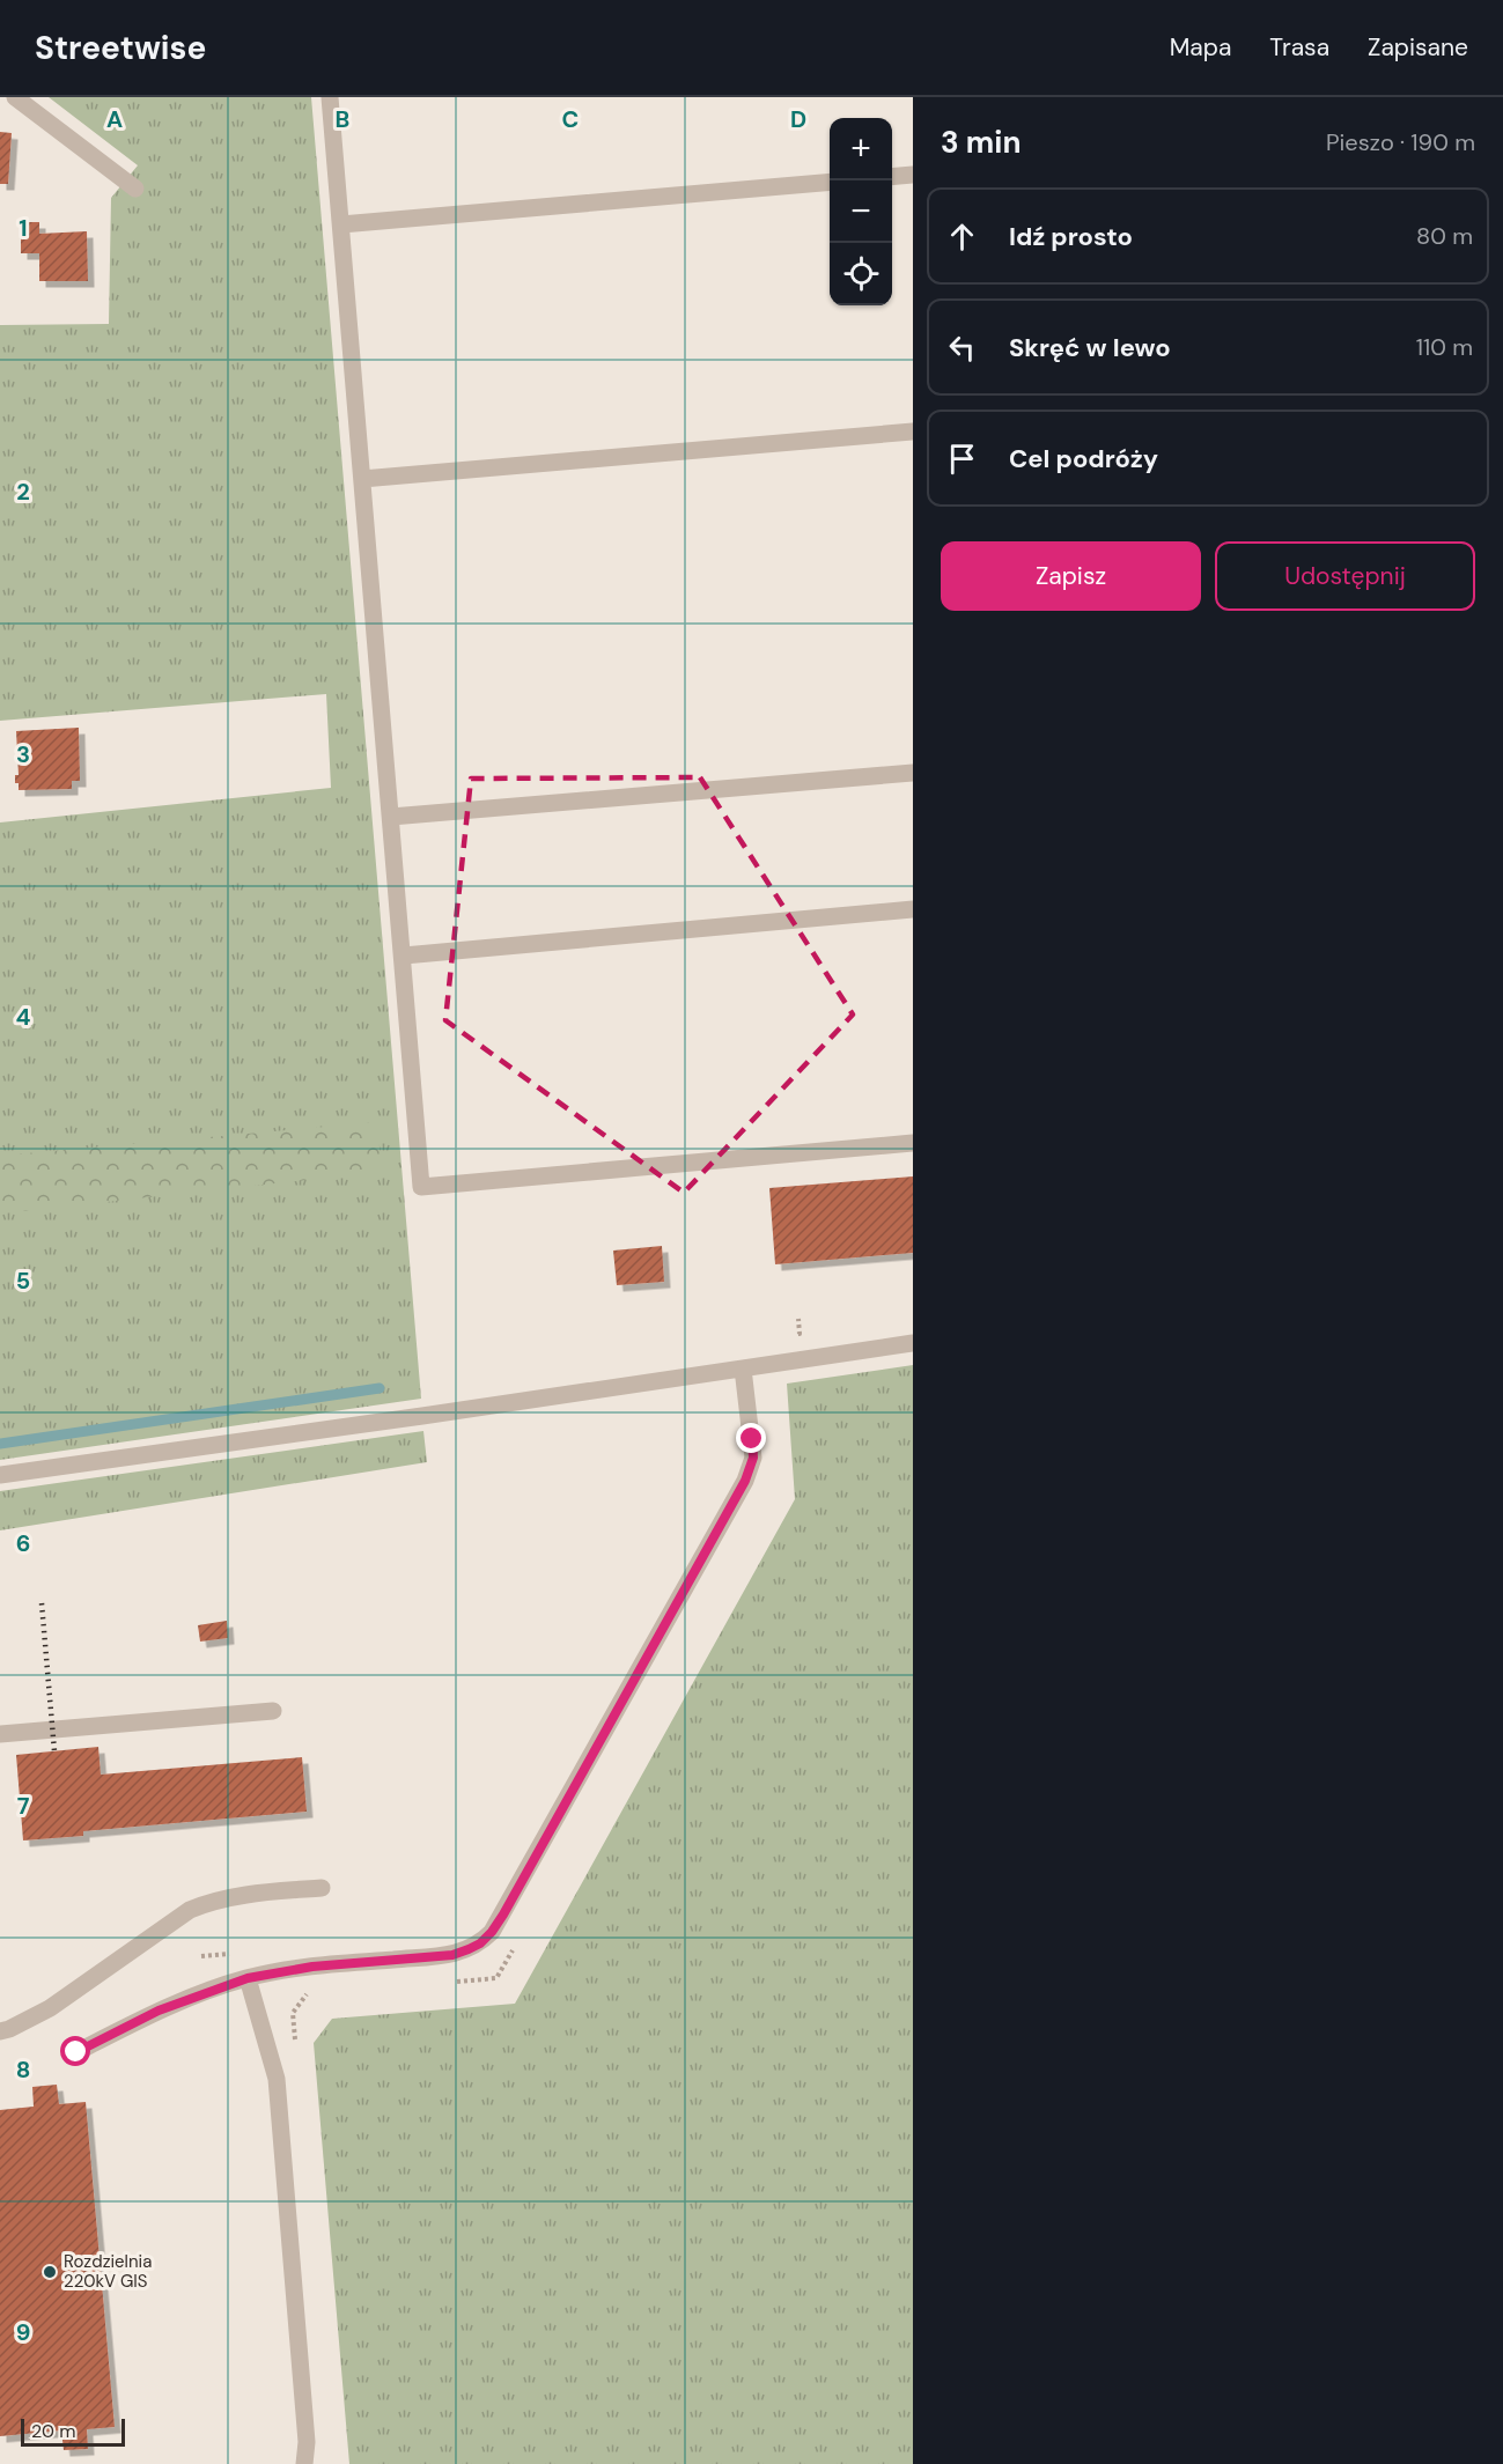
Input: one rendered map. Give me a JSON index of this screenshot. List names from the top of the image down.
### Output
{
  "places": ["Rozdzielnia 220kV GIS"],
  "scale_bar": "20 m",
  "page": {
    "header": "Streetwise",
    "nav": ["Mapa", "Trasa", "Zapisane"],
    "heading": ["3 min", "Pieszo · 190 m"],
    "map_buttons": ["+", "−"],
    "list": [
      ["Idź prosto", "80 m"],
      ["Skręć w lewo", "110 m"],
      "Cel podróży"
    ],
    "buttons": ["Zapisz", "Udostępnij"],
    "scale": "20 m"
  },
  "grid": {
    "columns": [
      "A",
      "B",
      "C",
      "D"
    ],
    "rows": [
      "1",
      "2",
      "3",
      "4",
      "5",
      "6",
      "7",
      "8",
      "9"
    ]
  }
}
